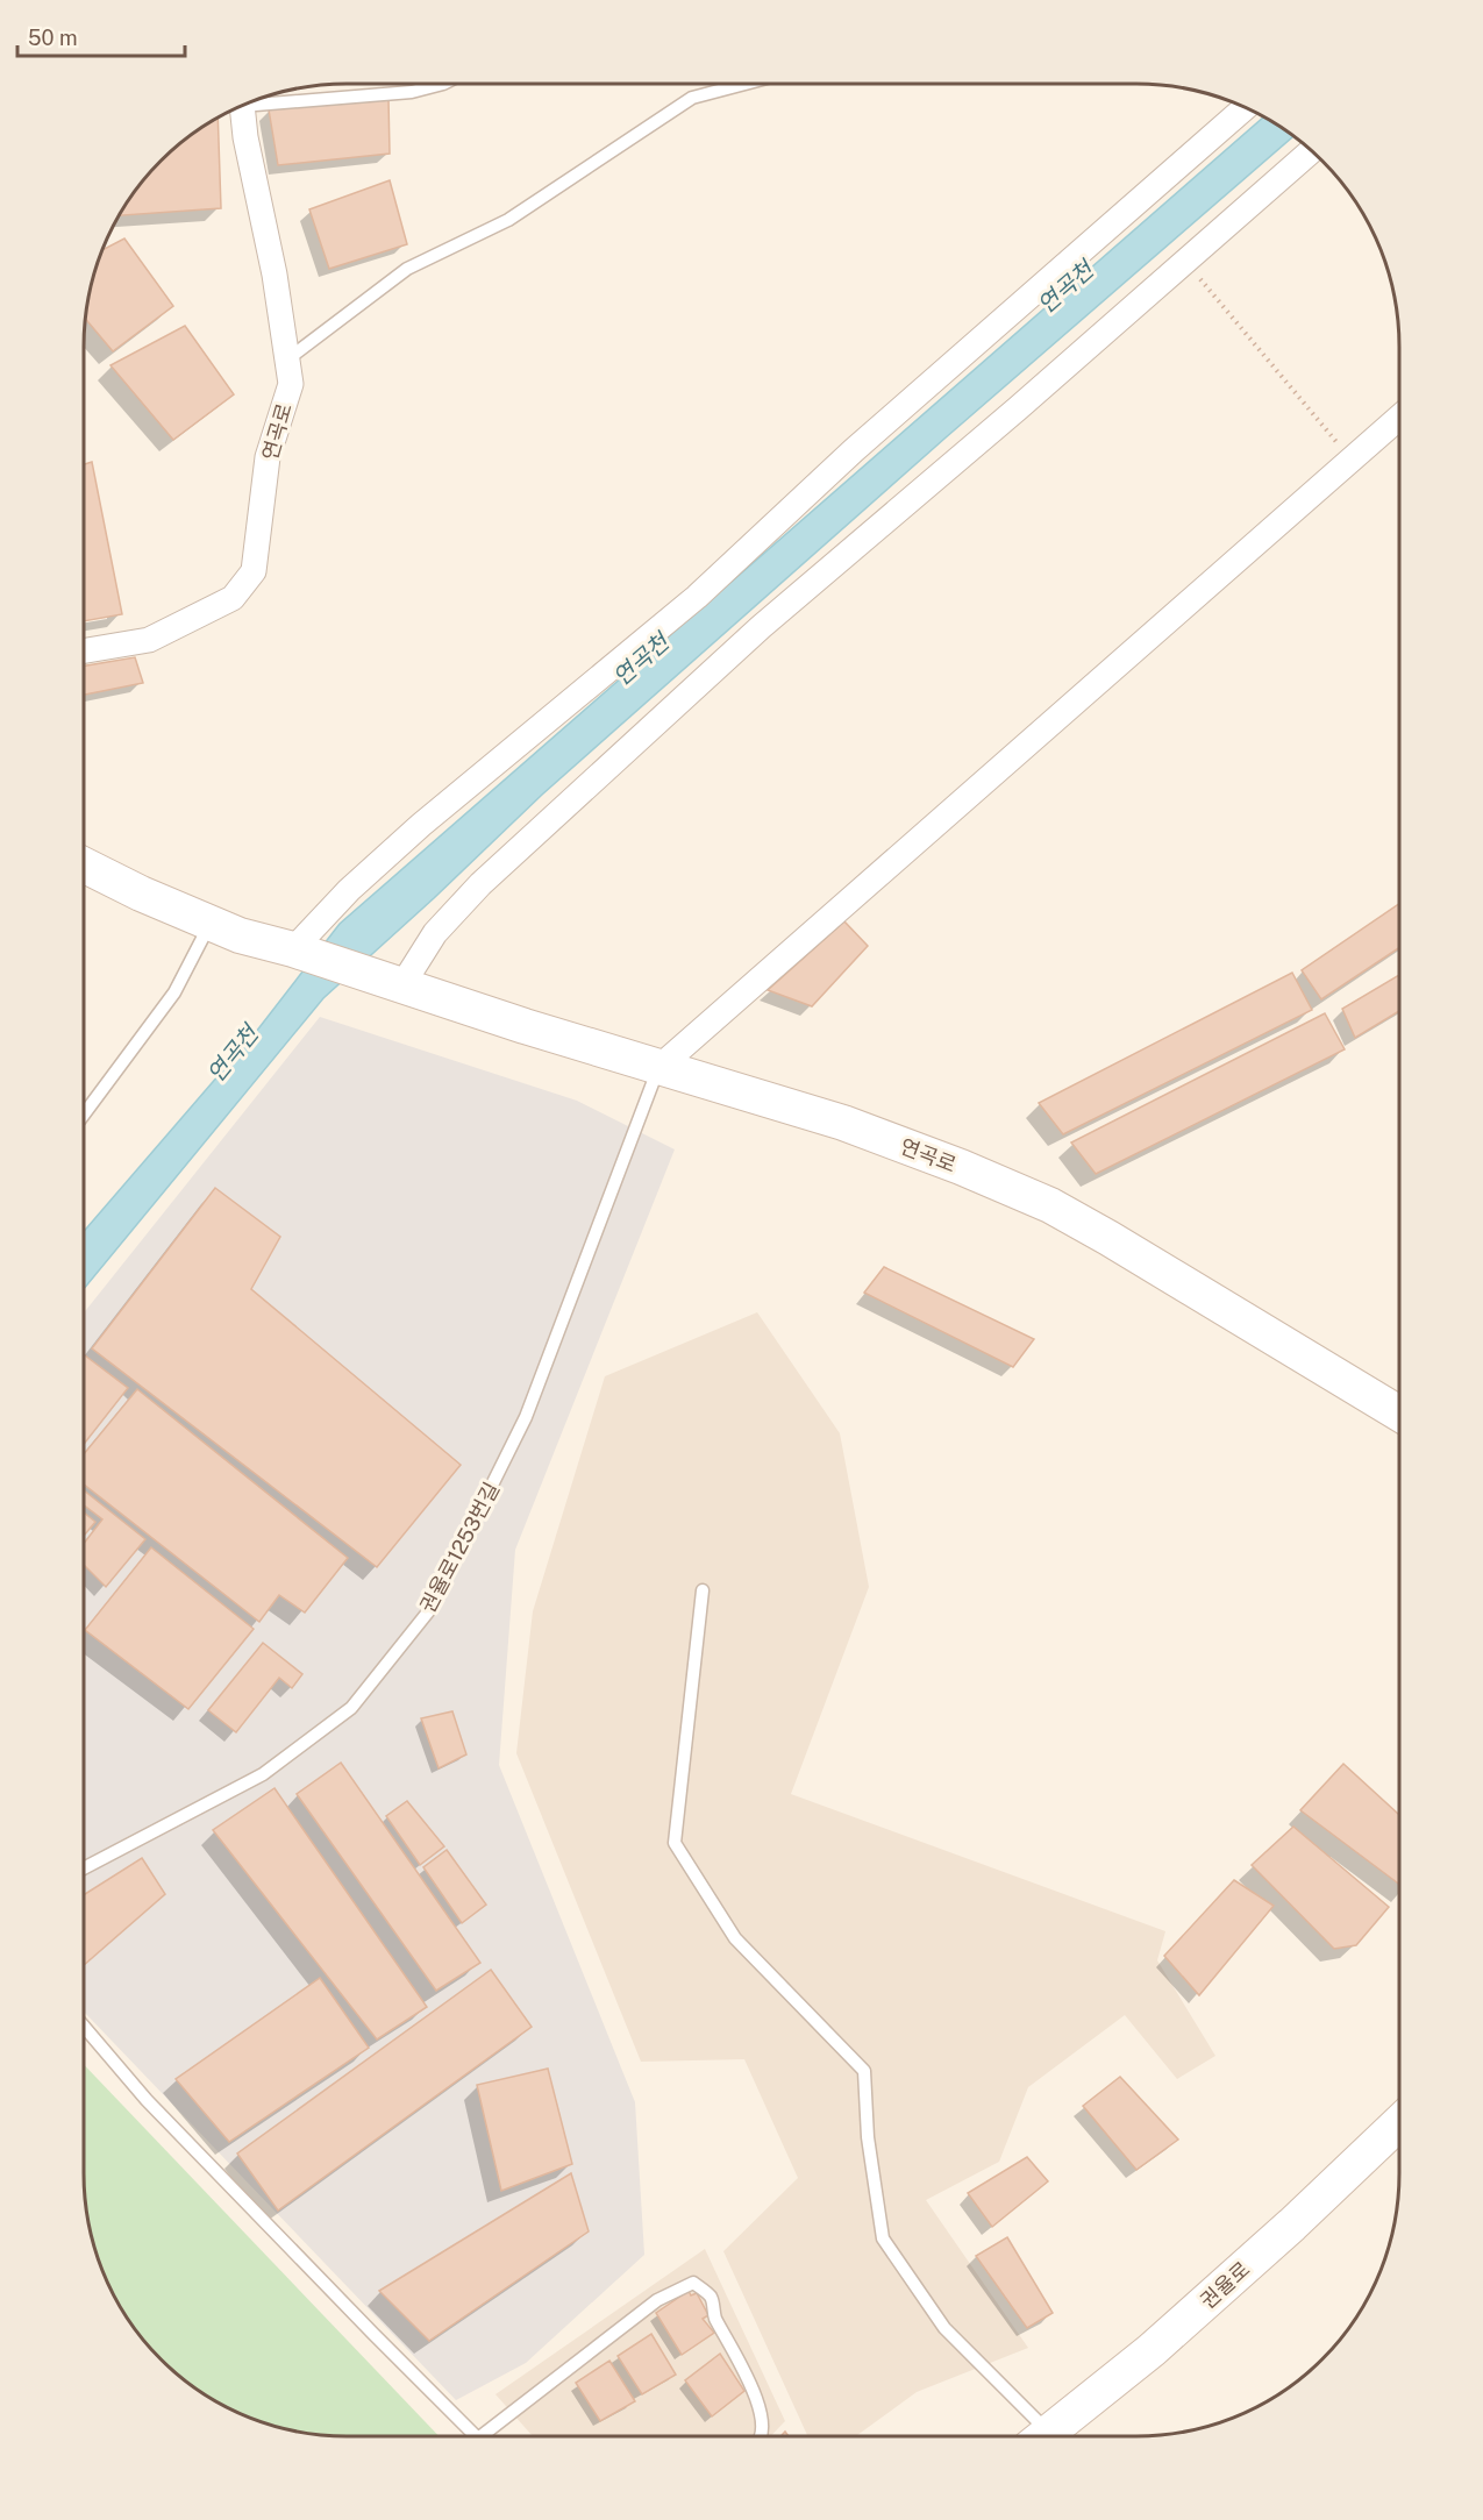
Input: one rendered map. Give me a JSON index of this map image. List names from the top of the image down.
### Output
{
  "streets": {
    "street": ["연곡로", "권율로"],
    "lane": ["권율로1253번길"]
  },
  "crossings": [
    ["연곡로", "권율로1253번길"]
  ],
  "water": ["연곡천"],
  "scale_bar": "50 m"
}
